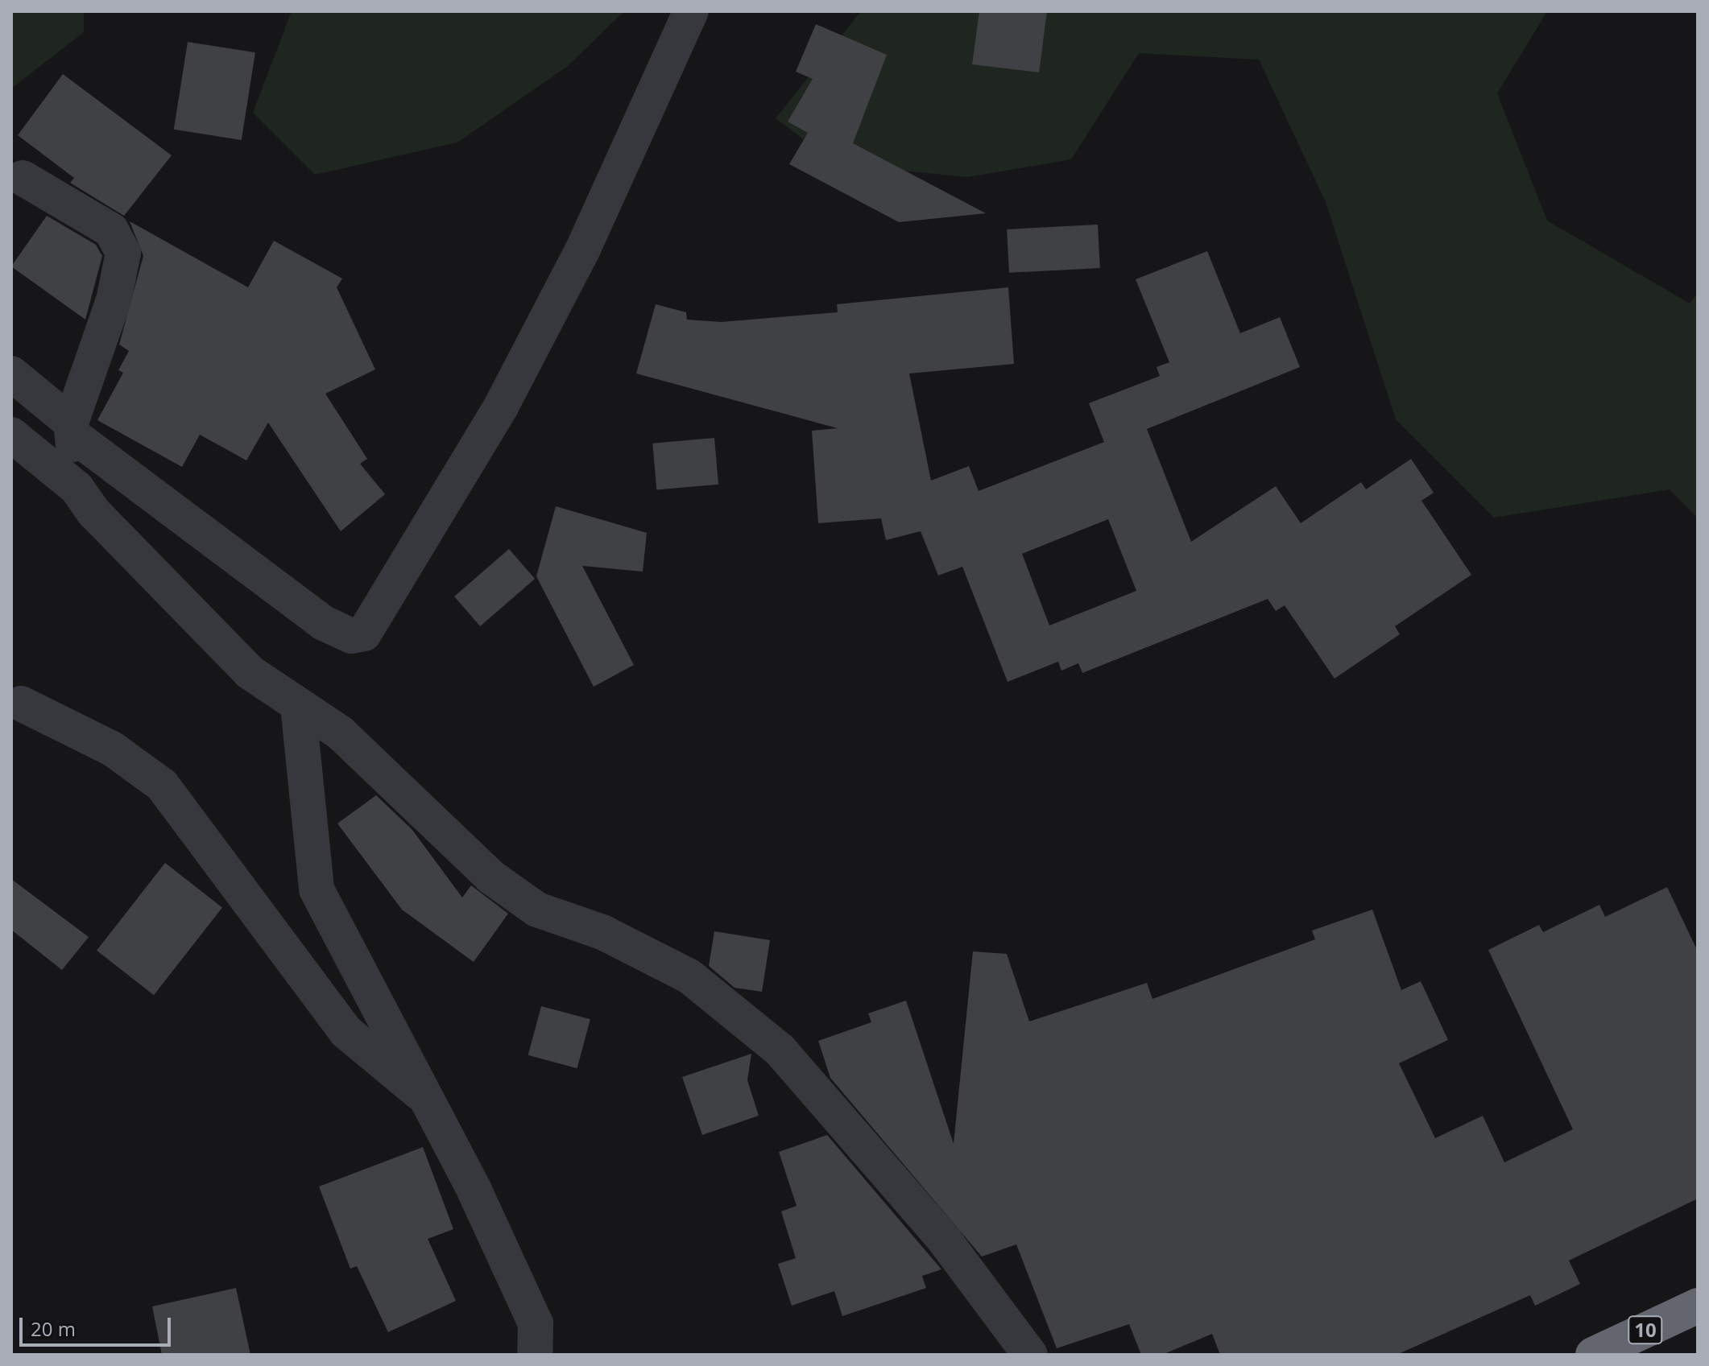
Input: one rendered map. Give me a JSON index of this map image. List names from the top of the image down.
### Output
{
  "streets": {
    "highway": ["10"]
  },
  "scale_bar": "20 m"
}
